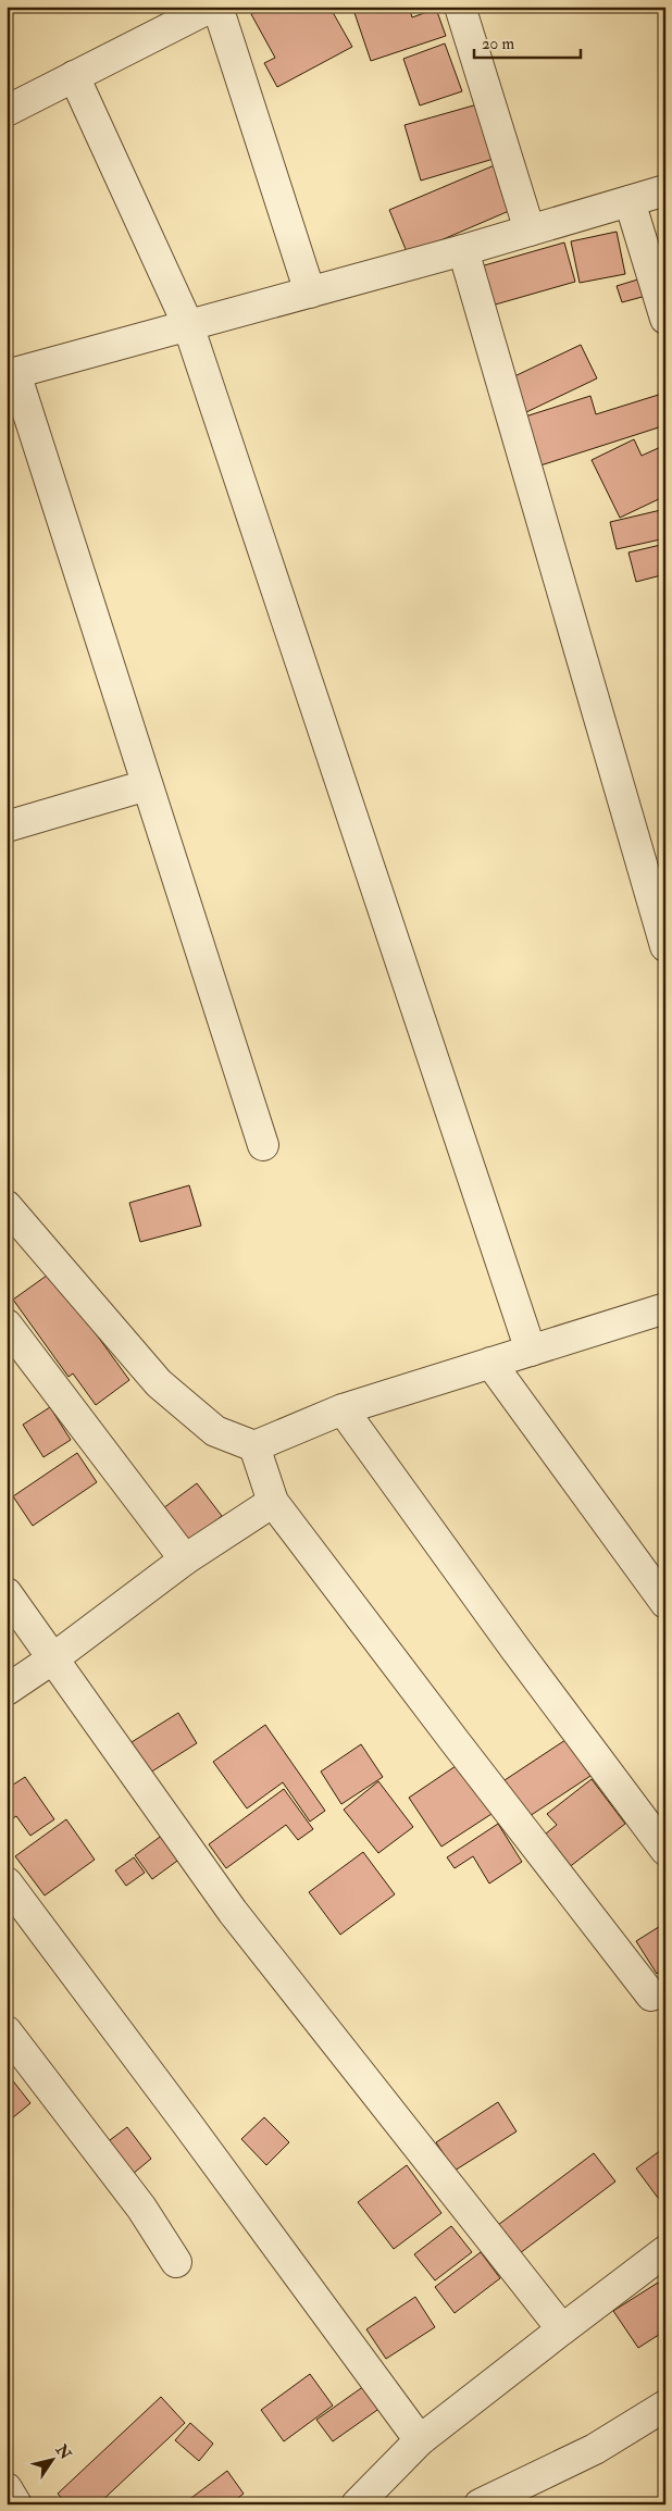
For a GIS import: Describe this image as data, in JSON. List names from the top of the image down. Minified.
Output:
{"scale_bar":"20 m","north":"top right"}
